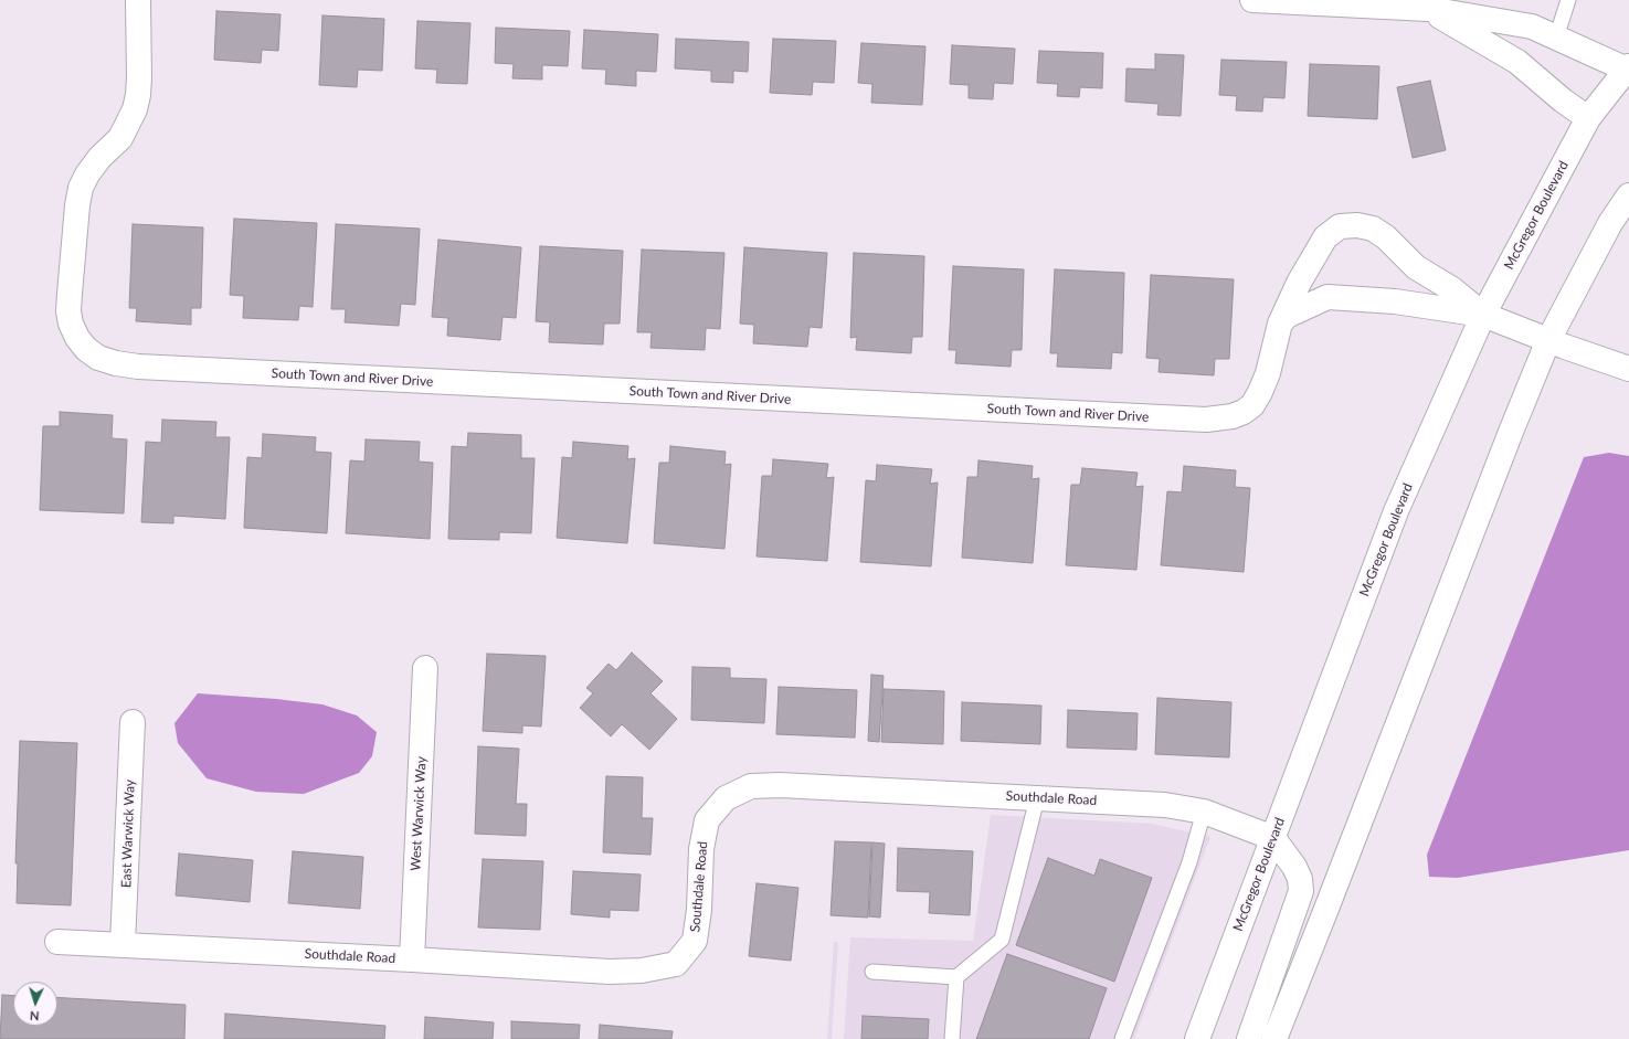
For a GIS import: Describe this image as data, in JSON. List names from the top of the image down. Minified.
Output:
{"streets":{"street":["McGregor Boulevard","South Town and River Drive","Southdale Road","West Warwick Way","East Warwick Way"]},"crossings":[["McGregor Boulevard","South Town and River Drive"],["McGregor Boulevard","Southdale Road"],["Southdale Road","West Warwick Way"],["Southdale Road","East Warwick Way"]],"north":"bottom"}
